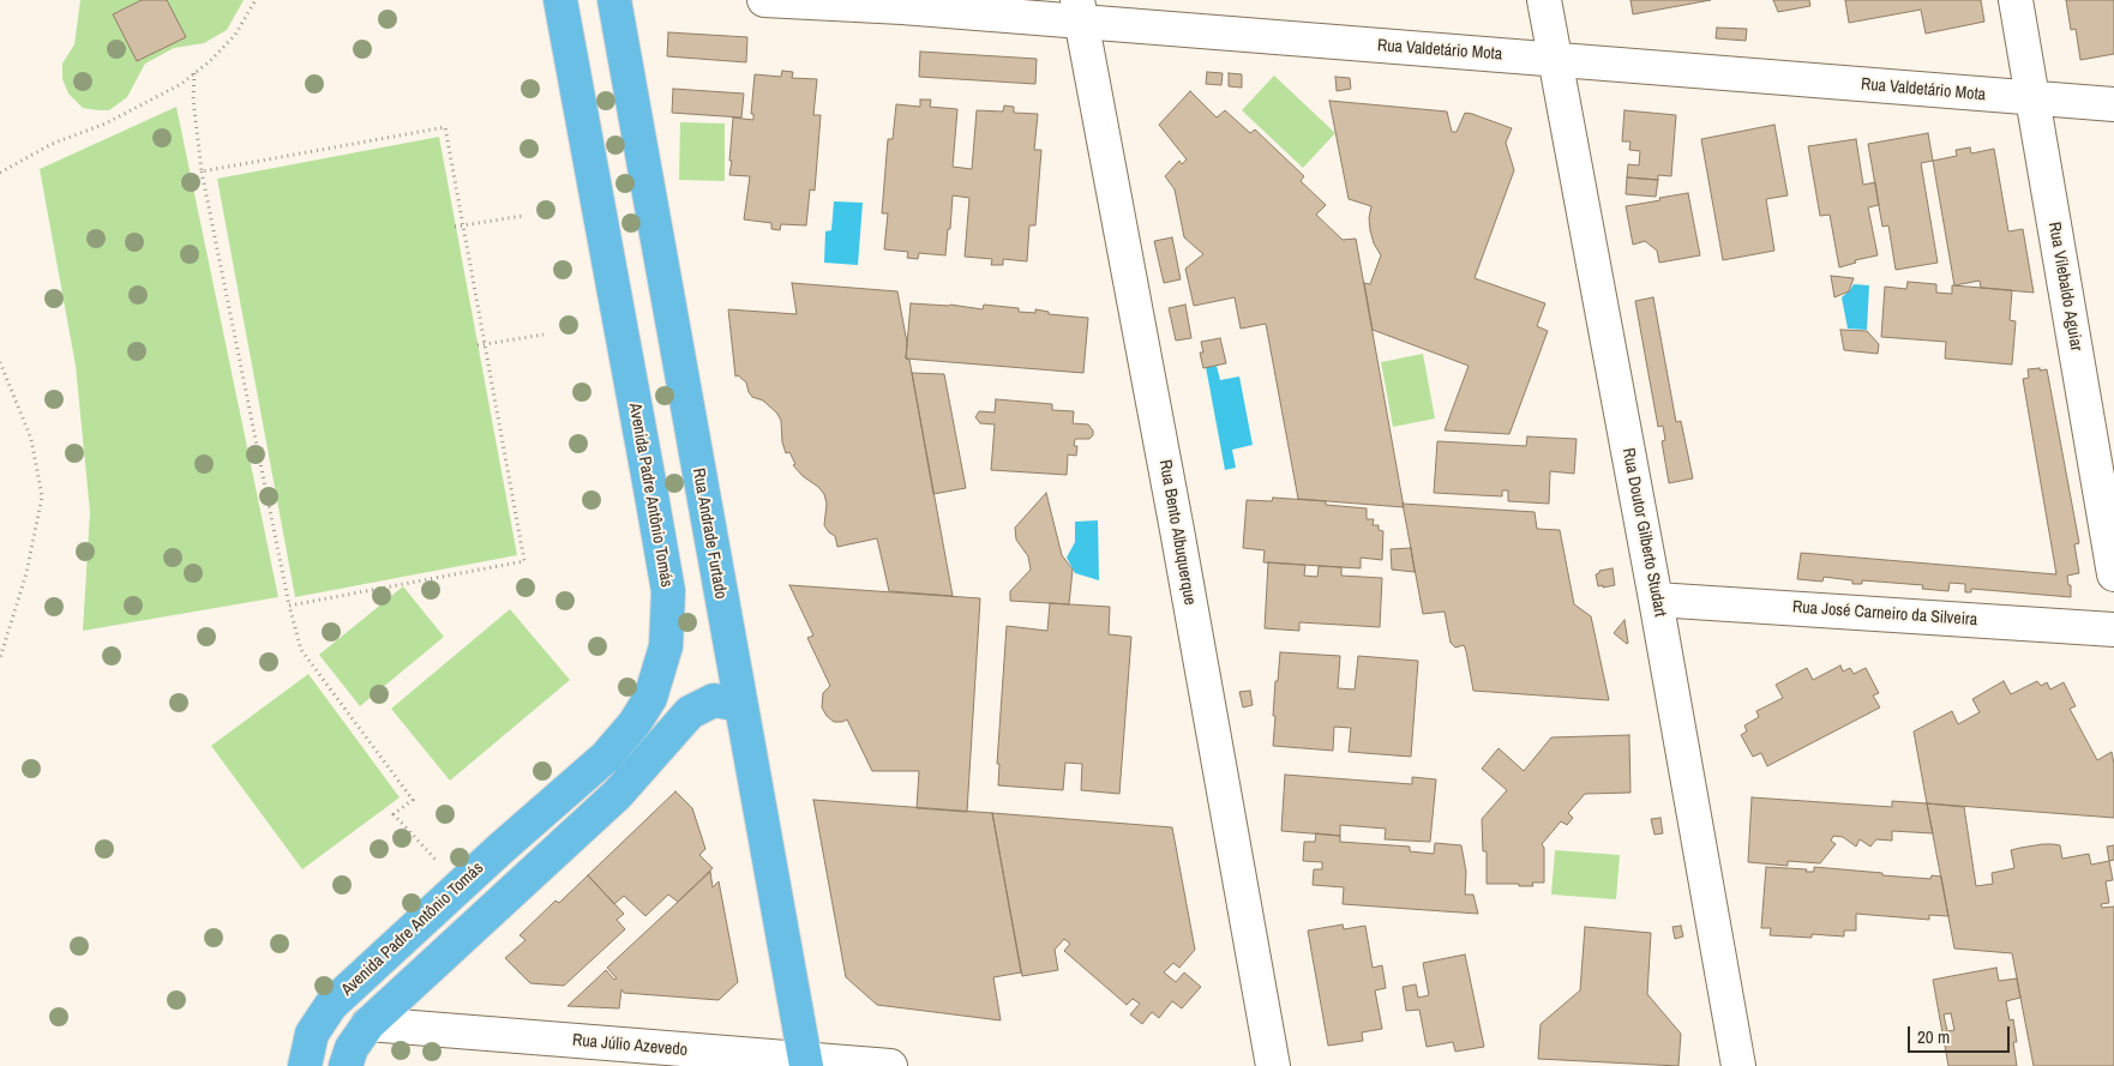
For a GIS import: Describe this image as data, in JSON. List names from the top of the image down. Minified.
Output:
{"streets":{"main road":["Avenida Padre Antônio Tomás","Rua Andrade Furtado"],"street":["Rua Valdetário Mota","Rua Vilebaldo Aguiar","Rua Bento Albuquerque","Rua Doutor Gilberto Studart","Rua José Carneiro da Silveira","Rua Júlio Azevedo"]},"crossings":[["Rua Valdetário Mota","Rua Vilebaldo Aguiar"],["Rua Valdetário Mota","Rua Bento Albuquerque"],["Rua Valdetário Mota","Rua Doutor Gilberto Studart"],["Rua Doutor Gilberto Studart","Rua José Carneiro da Silveira"],["Rua Andrade Furtado","Rua Júlio Azevedo"]],"scale_bar":"20 m"}
